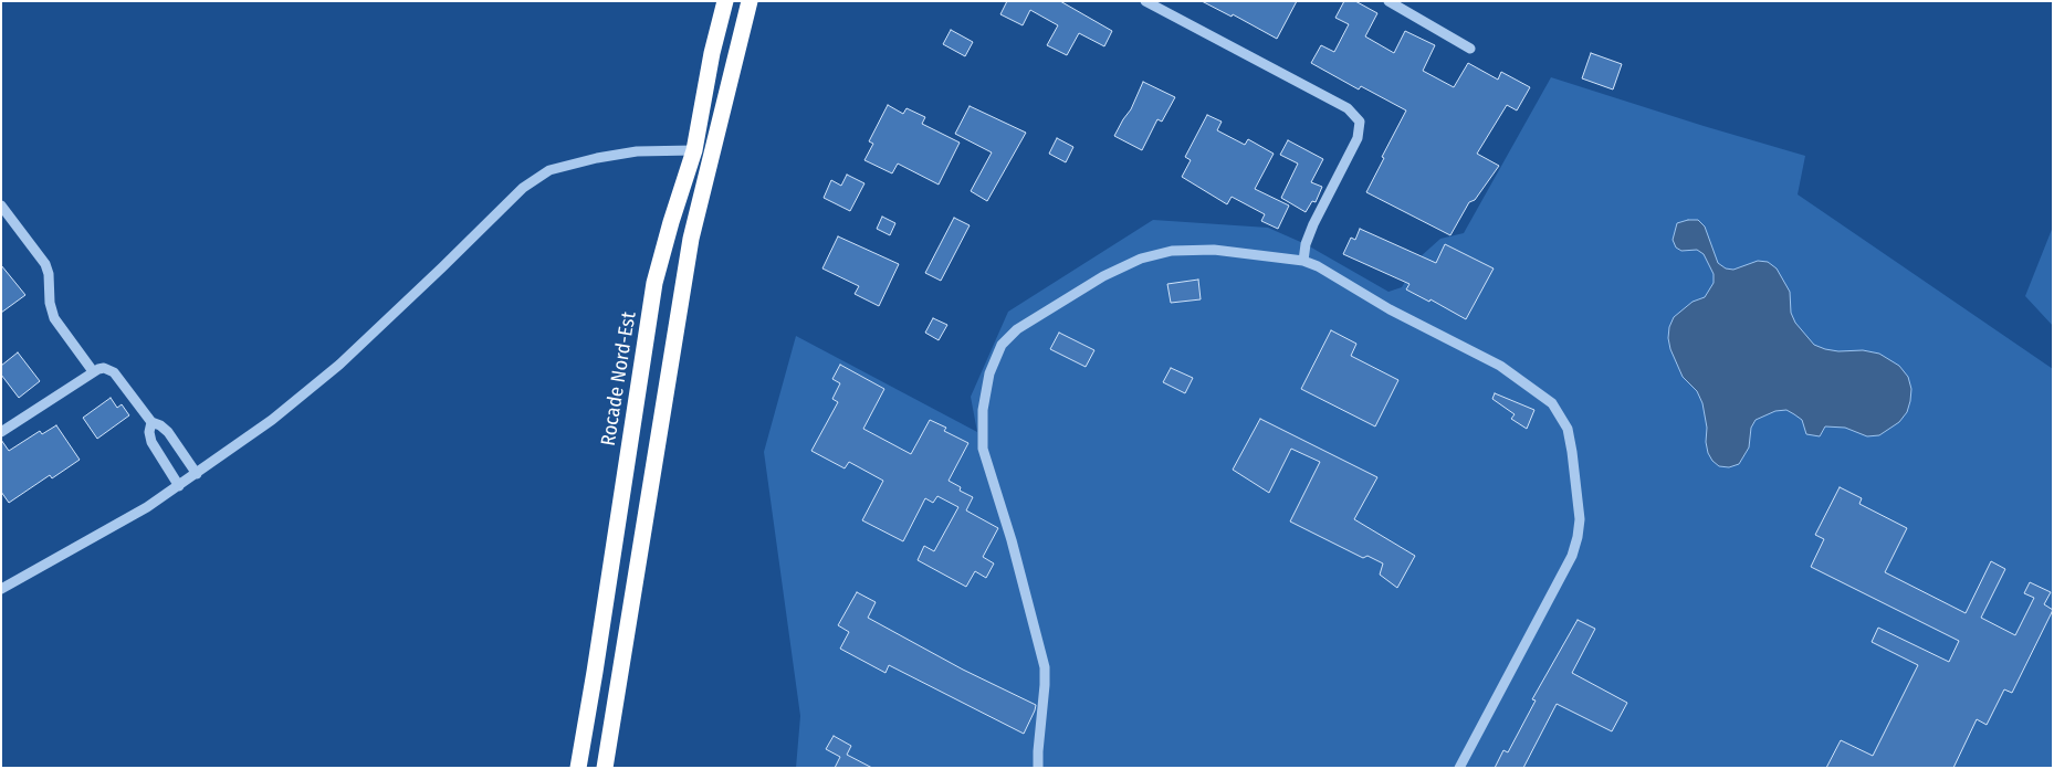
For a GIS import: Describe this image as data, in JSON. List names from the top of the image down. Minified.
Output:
{"streets":{"highway":["Rocade Nord-Est"]}}
